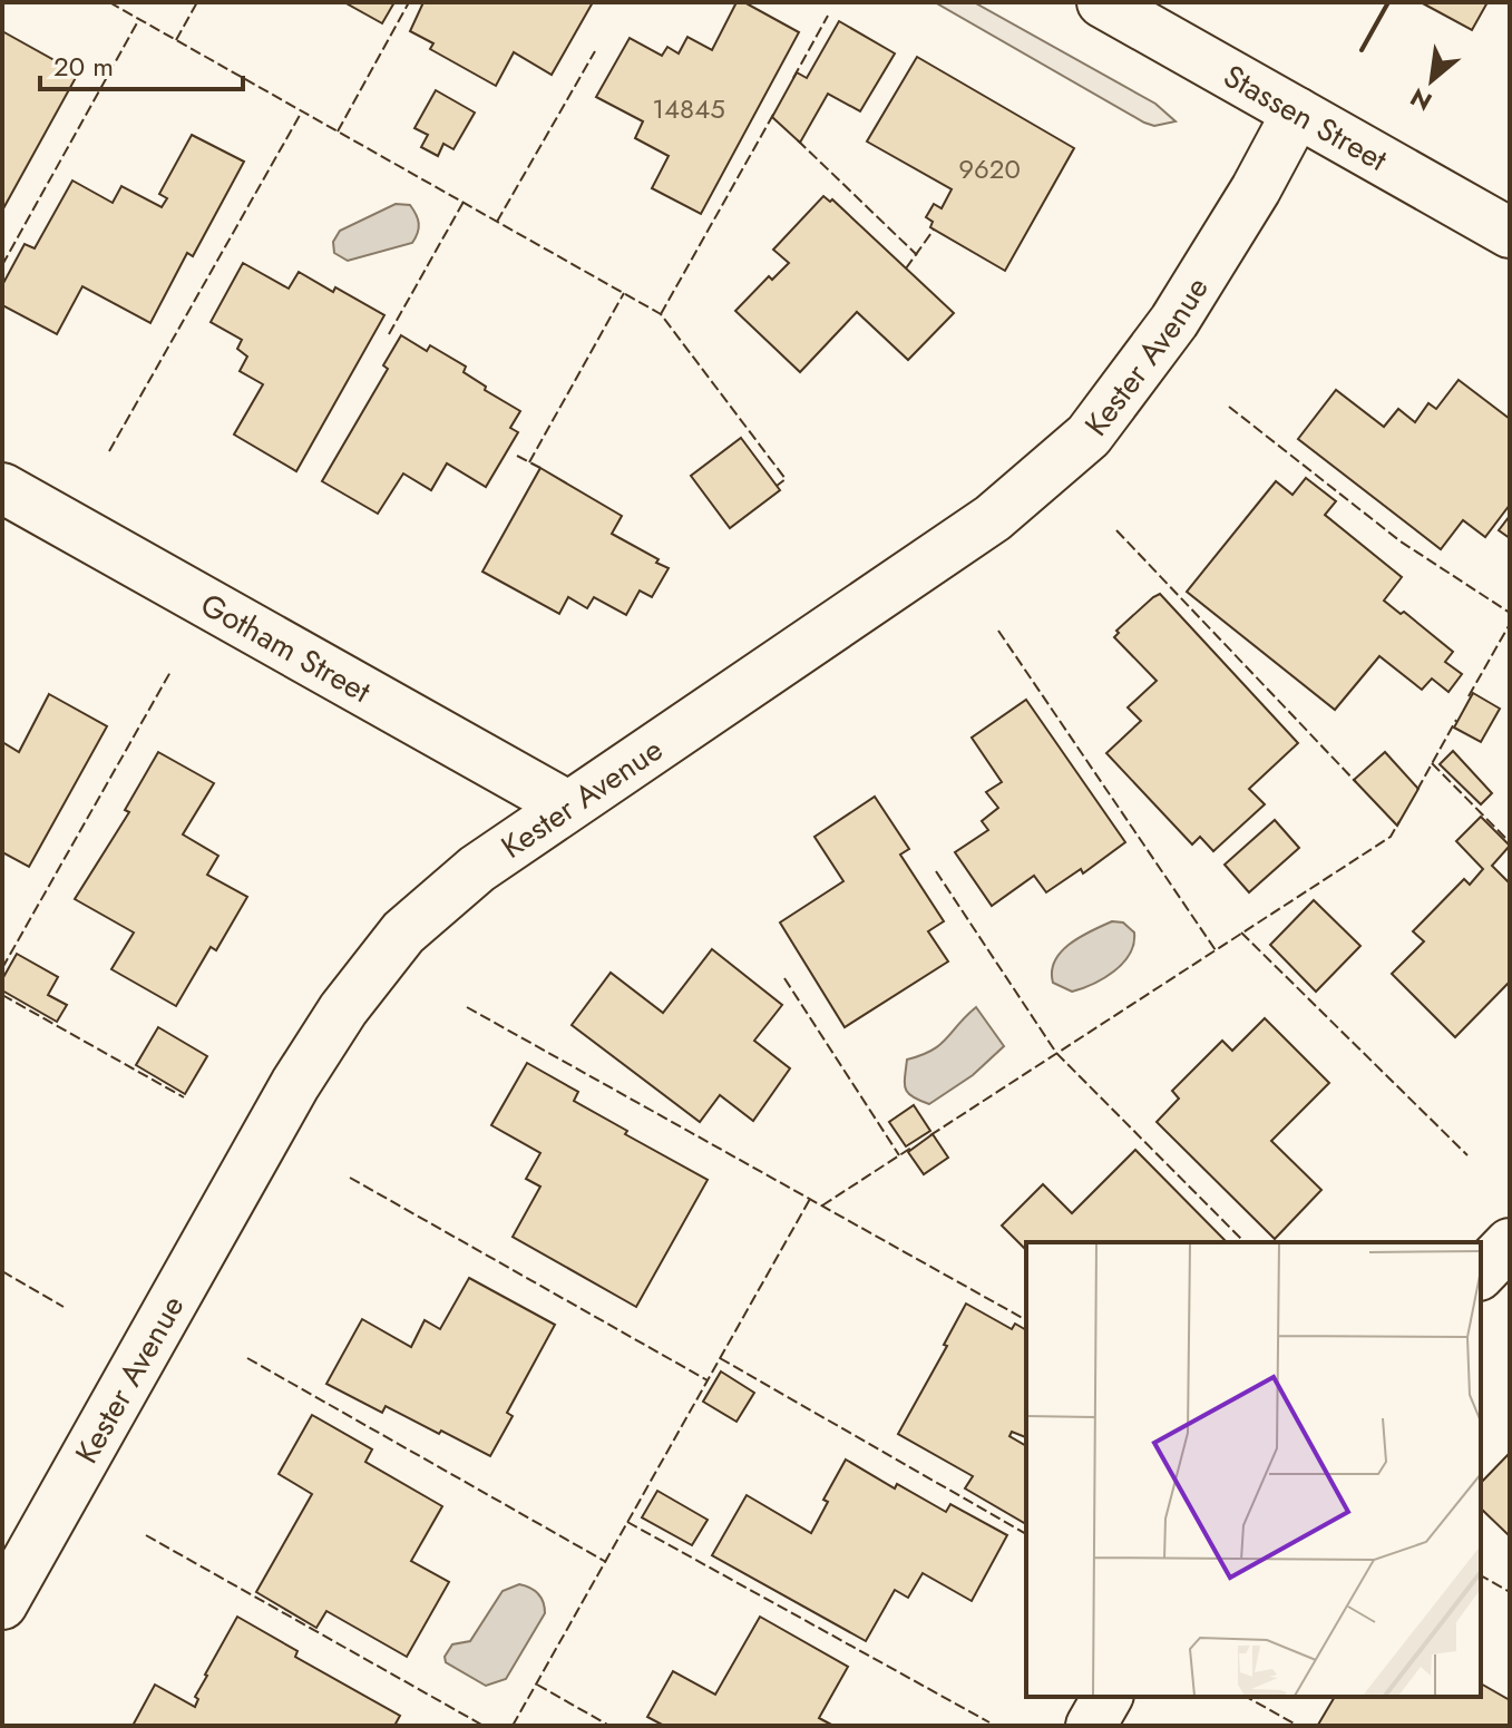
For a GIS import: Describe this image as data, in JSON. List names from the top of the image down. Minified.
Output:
{"streets":{"street":["Stassen Street","Kester Avenue","Gotham Street"]},"crossings":[["Stassen Street","Kester Avenue"],["Kester Avenue","Gotham Street"]],"house_numbers":["14845","9620"],"scale_bar":"20 m","north":"bottom left"}
